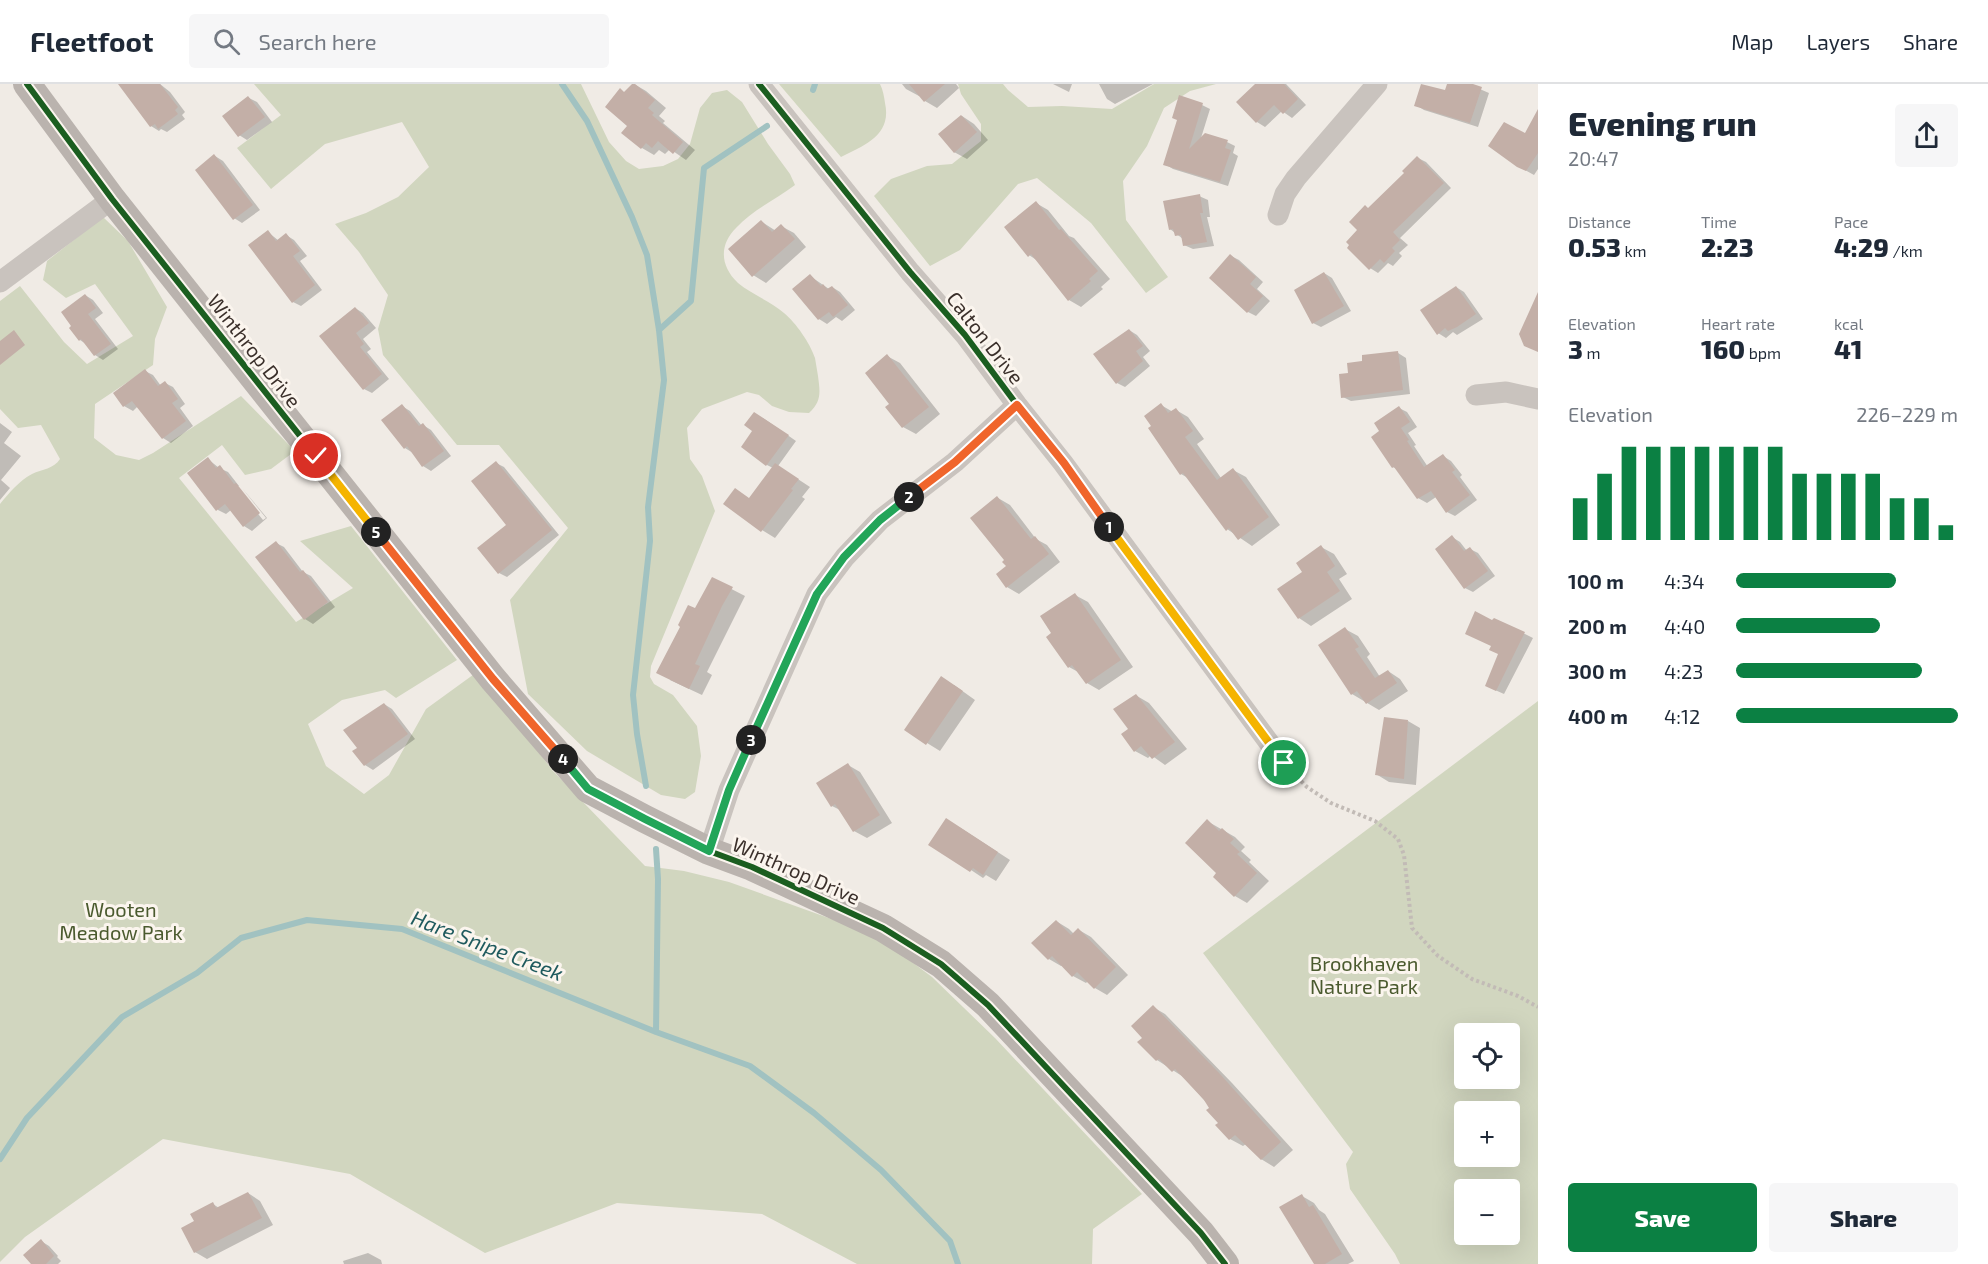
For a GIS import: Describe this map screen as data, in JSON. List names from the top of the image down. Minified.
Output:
{"streets":{"street":["Calton Drive","Winthrop Drive"]},"water":["Hare Snipe Creek"],"parks":["Wooten Meadow Park","Brookhaven Nature Park"],"page":{"header":"Fleetfoot","search":"Search here","nav":["Map","Layers","Share"],"heading":["Evening run","20:47"],"stats":[["Distance","0.53 km"],["Time","2:23"],["Pace","4:29 /km"],["Elevation","3 m"],["Heart rate","160 bpm"],["kcal","41"]],"chart":["Elevation","226–229 m"],"pins":["2","1","5","3","4"],"list":[{"name":"100 m","note":"4:34"},{"name":"200 m","note":"4:40"},{"name":"300 m","note":"4:23"},{"name":"400 m","note":"4:12"}],"map_buttons":["+","−"],"buttons":["Save","Share"]}}
